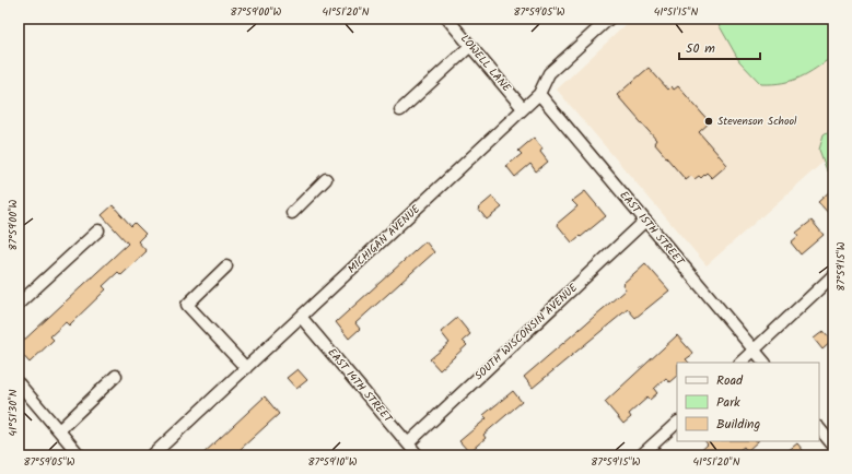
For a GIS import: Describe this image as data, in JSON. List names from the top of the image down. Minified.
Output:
{"streets":{"street":["LOWELL LANE","EAST 15TH STREET","MICHIGAN AVENUE","SOUTH WISCONSIN AVENUE","EAST 14TH STREET"]},"crossings":[["LOWELL LANE","MICHIGAN AVENUE"],["EAST 15TH STREET","MICHIGAN AVENUE"],["EAST 15TH STREET","SOUTH WISCONSIN AVENUE"],["MICHIGAN AVENUE","EAST 14TH STREET"],["SOUTH WISCONSIN AVENUE","EAST 14TH STREET"]],"places":["Stevenson School"],"legend":["Road","Park","Building"],"scale_bar":"50 m","coordinates":["87°59'00\"W","41°51'20\"N","87°59'05\"W","41°51'15\"N","87°59'15\"W","41°51'30\"N","87°59'10\"W"]}
